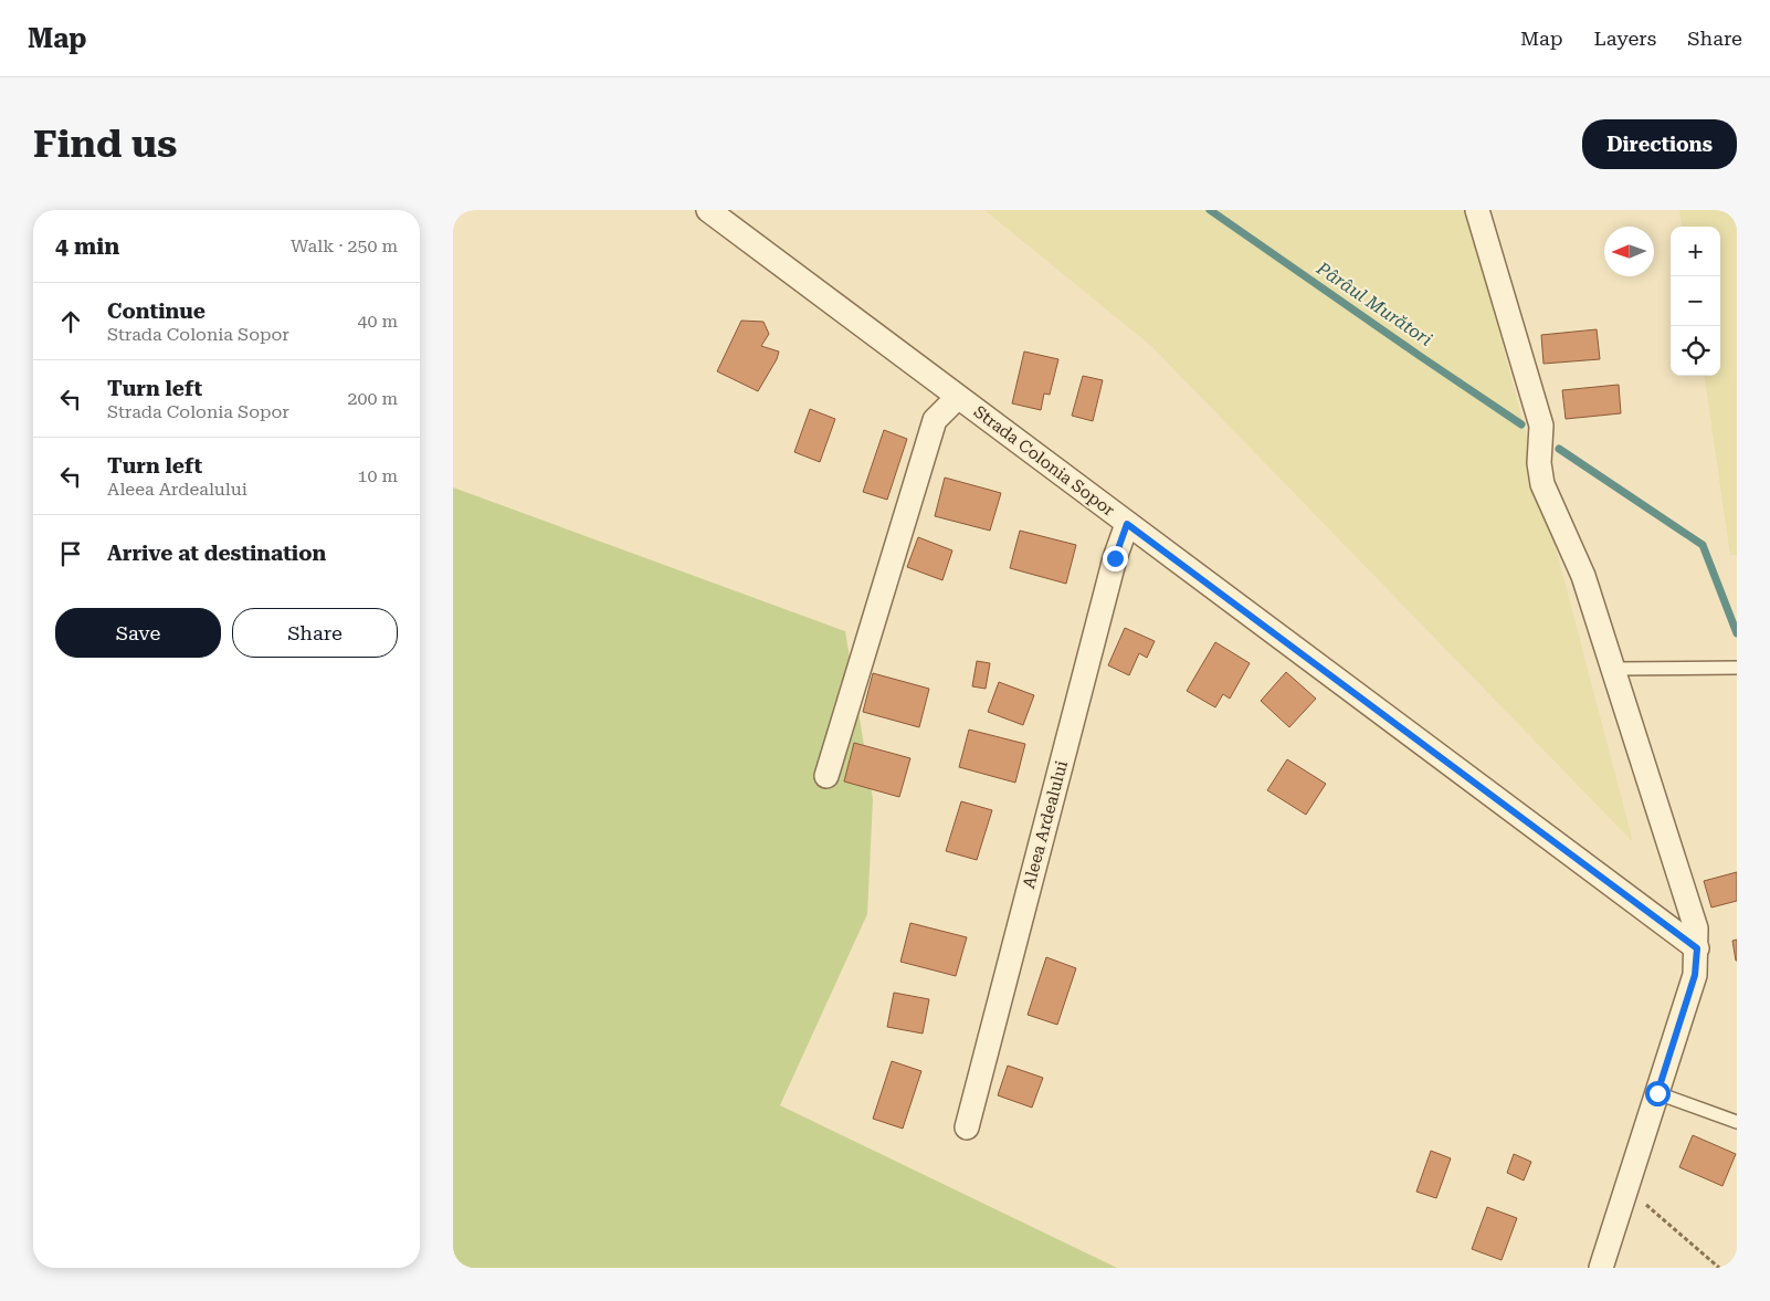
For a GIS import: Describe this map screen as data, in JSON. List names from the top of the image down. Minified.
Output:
{"streets":{"street":["Strada Colonia Sopor","Aleea Ardealului"]},"crossings":[["Strada Colonia Sopor","Aleea Ardealului"]],"water":["Pârâul Murători"],"north":"left","page":{"header":"Map","nav":["Map","Layers","Share"],"buttons":["Directions",["Save","Share"]],"title":"Find us","heading":["4 min","Walk · 250 m"],"map_buttons":["+","−"],"list":[["Continue","Strada Colonia Sopor","40 m"],["Turn left","Strada Colonia Sopor","200 m"],["Turn left","Aleea Ardealului","10 m"],"Arrive at destination"]}}
